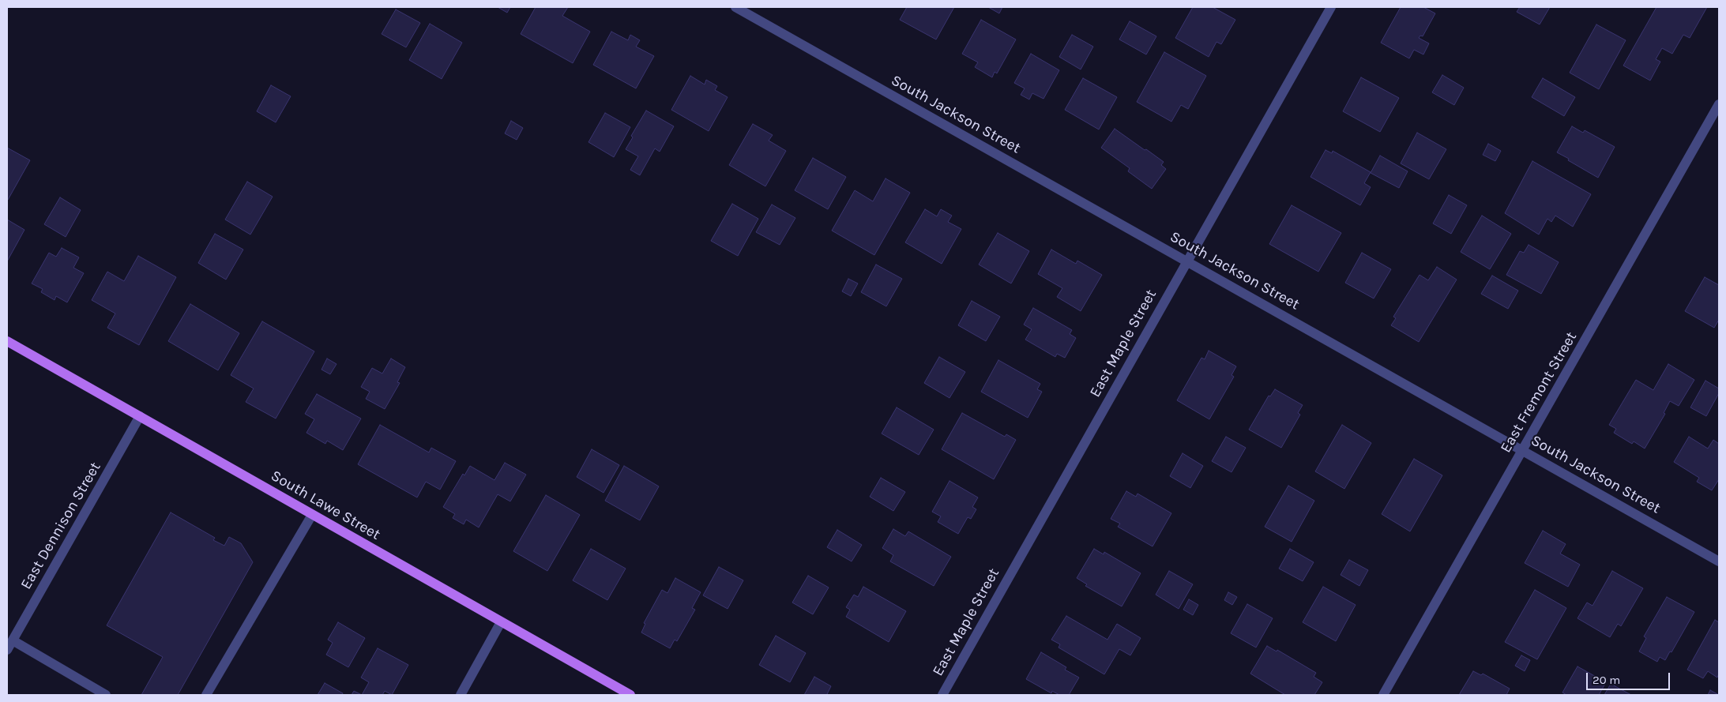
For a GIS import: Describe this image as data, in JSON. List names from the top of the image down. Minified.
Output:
{"streets":{"main road":["South Lawe Street"],"street":["South Jackson Street","East Maple Street","East Fremont Street","East Dennison Street"]},"crossings":[["South Jackson Street","East Maple Street"],["South Jackson Street","East Fremont Street"],["South Lawe Street","East Dennison Street"]],"scale_bar":"20 m"}
